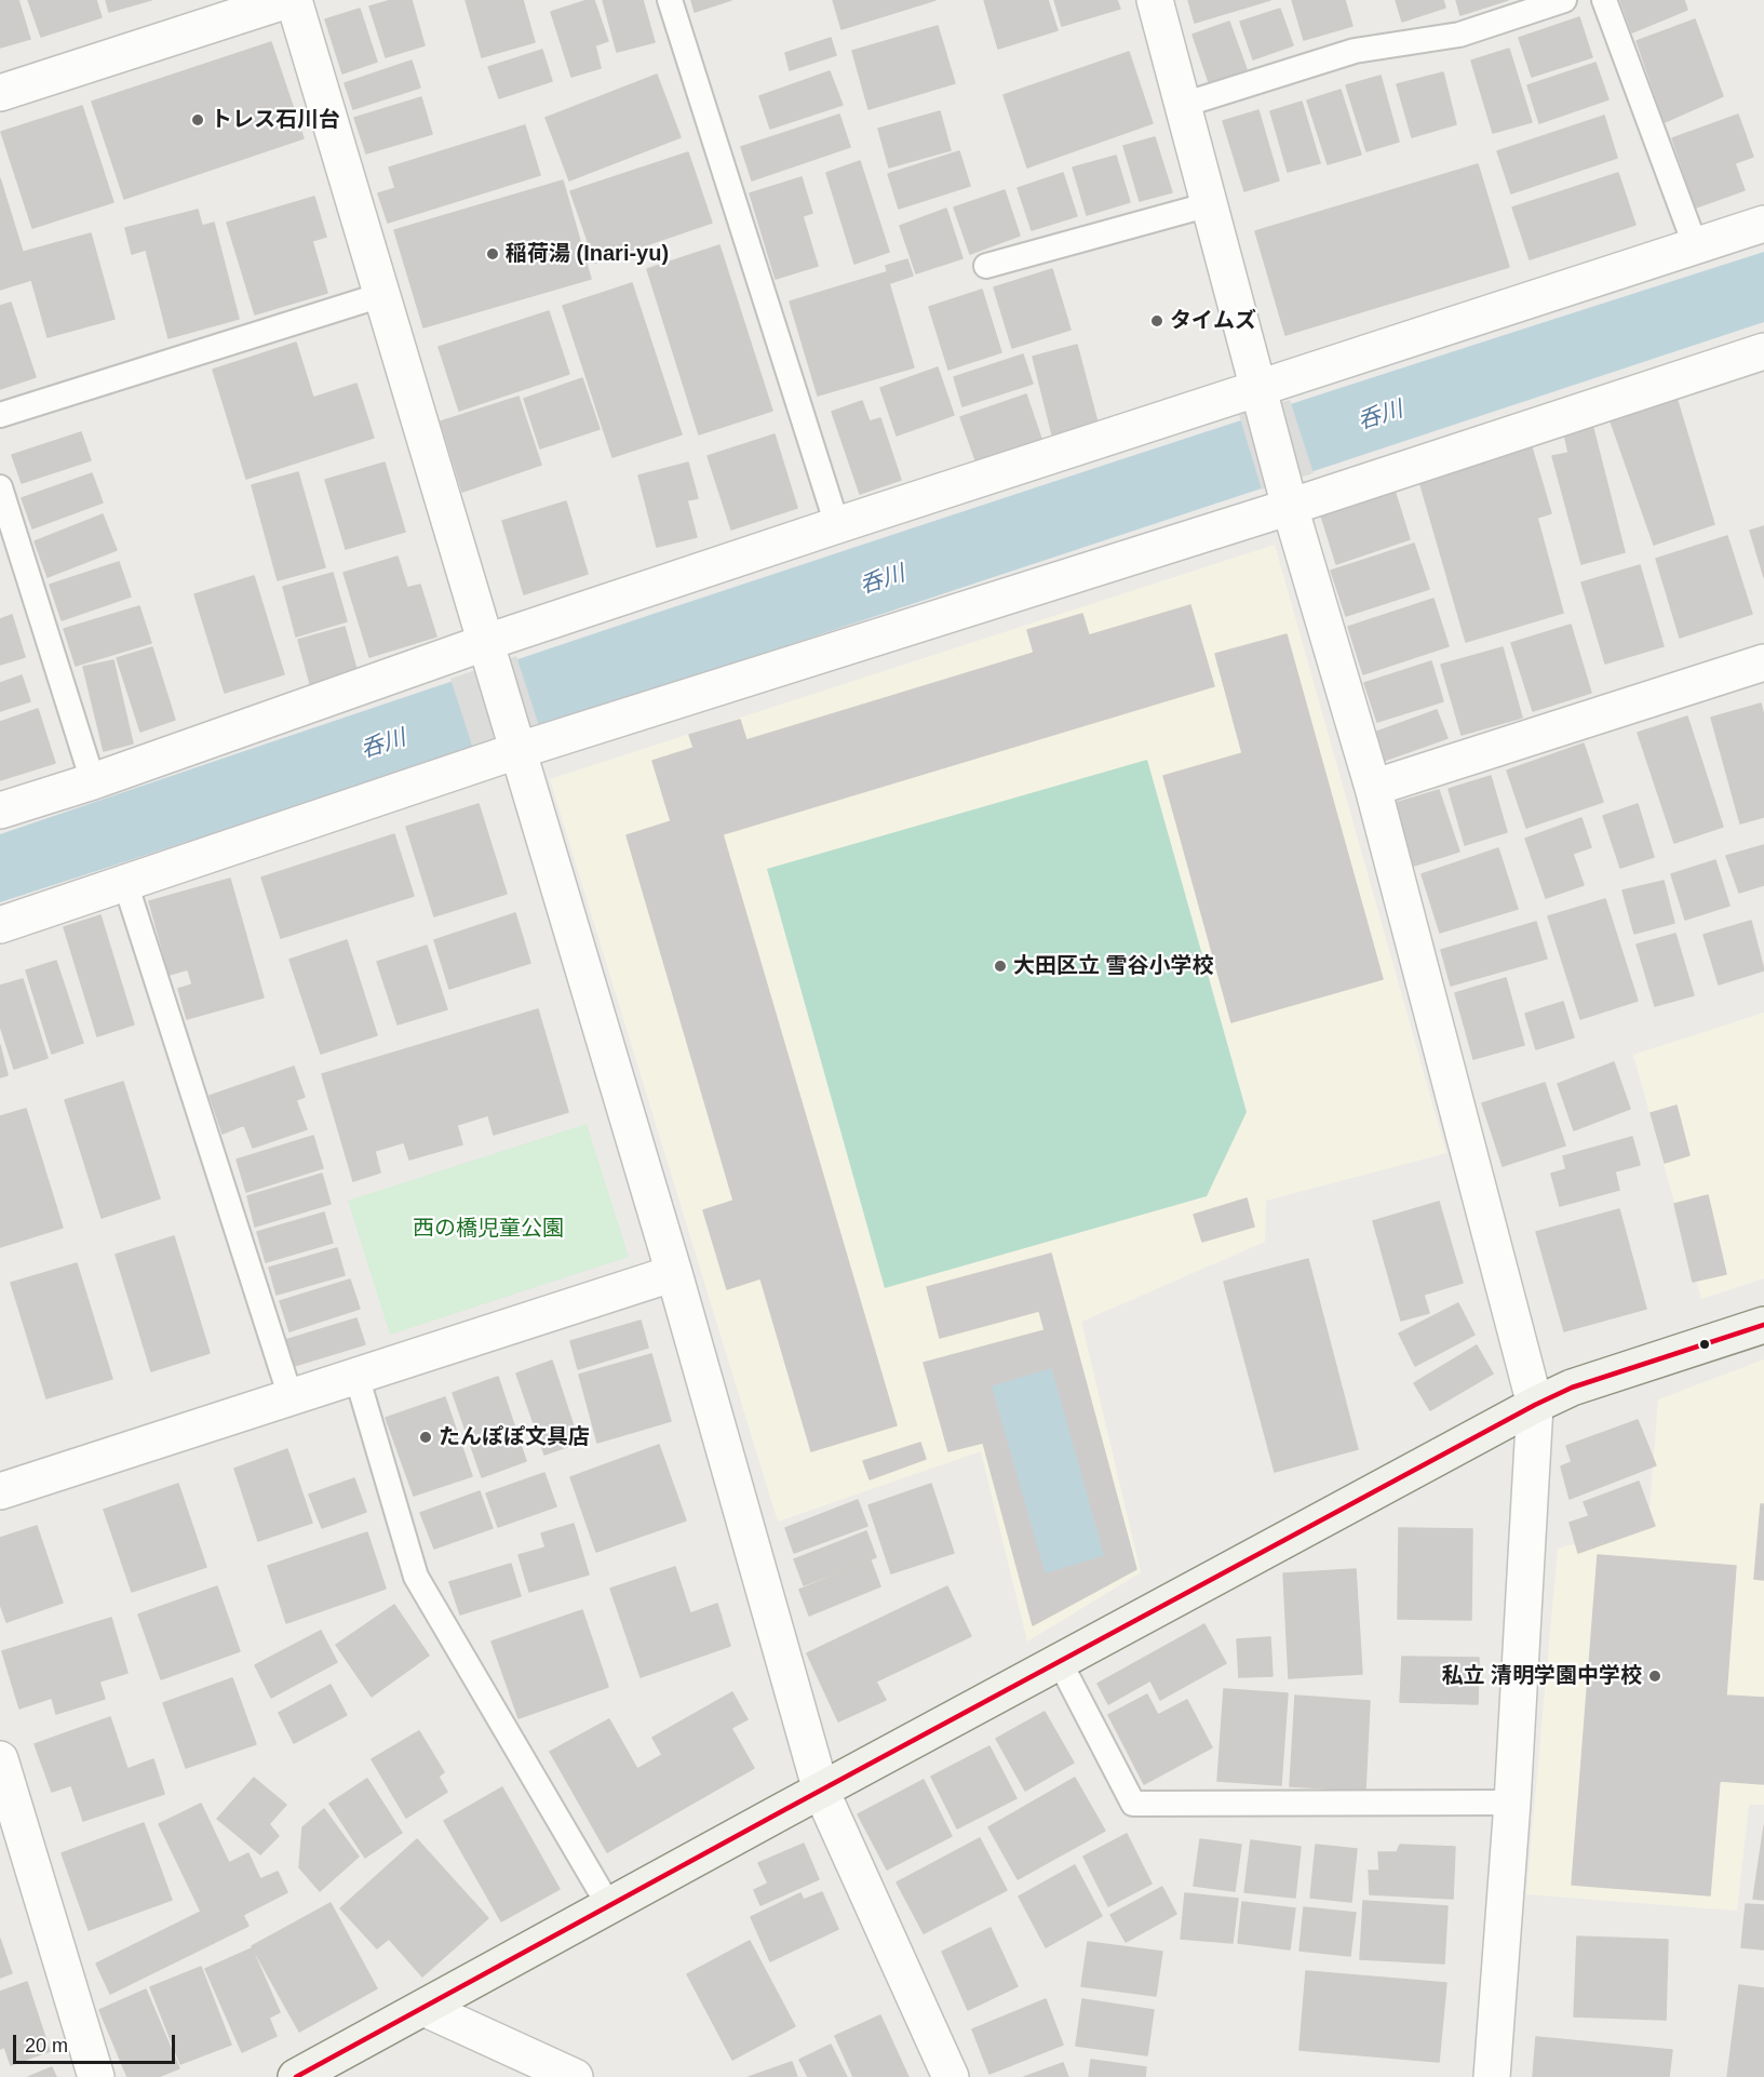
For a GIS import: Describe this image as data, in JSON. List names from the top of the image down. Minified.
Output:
{"water":["呑川"],"parks":["西の橋児童公園"],"places":["トレス石川台","稲荷湯 (Inari-yu)","タイムズ","大田区立 雪谷小学校","たんぽぽ文具店","私立 清明学園中学校"],"scale_bar":"20 m"}
